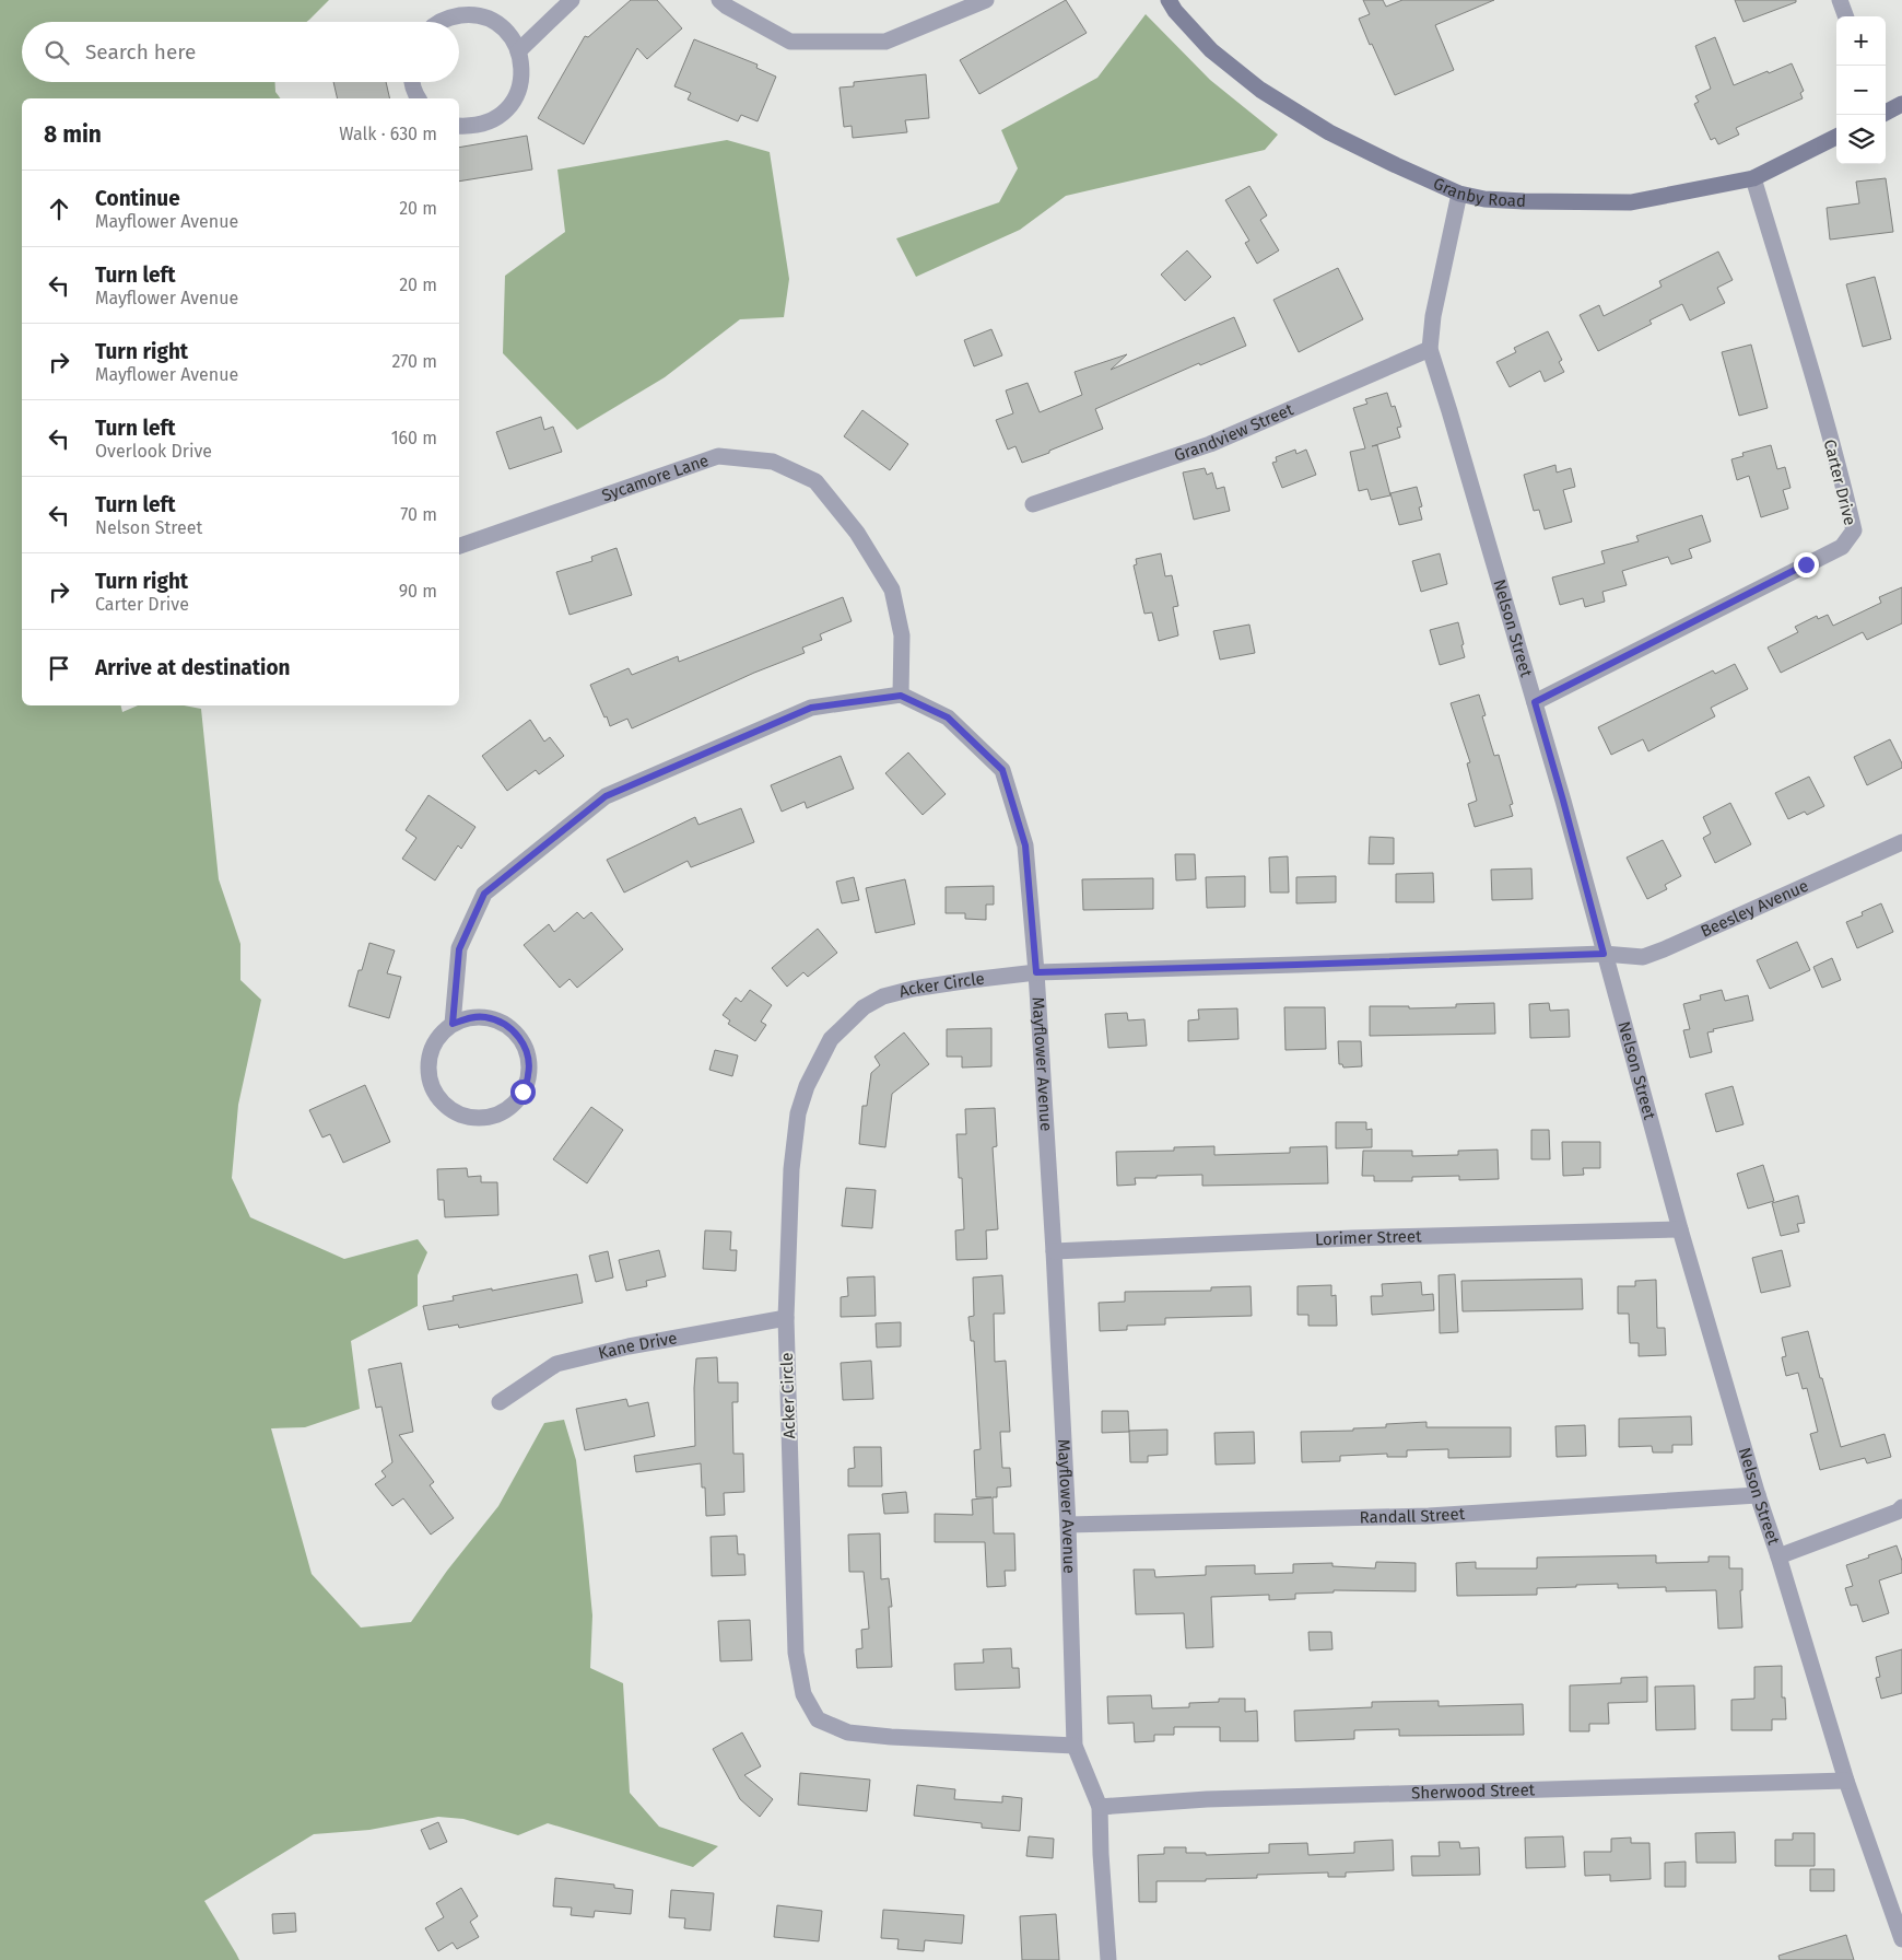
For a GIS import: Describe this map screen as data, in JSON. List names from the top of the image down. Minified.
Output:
{"streets":{"main road":["Granby Road"],"street":["Grandview Street","Sycamore Lane","Carter Drive","Nelson Street","Beesley Avenue","Acker Circle","Mayflower Avenue","Lorimer Street","Kane Drive","Randall Street","Sherwood Street"]},"crossings":[["Granby Road","Carter Drive"],["Granby Road","Nelson Street"],["Grandview Street","Nelson Street"],["Sycamore Lane","Mayflower Avenue"],["Carter Drive","Nelson Street"],["Nelson Street","Beesley Avenue"],["Nelson Street","Lorimer Street"],["Nelson Street","Randall Street"],["Nelson Street","Sherwood Street"],["Beesley Avenue","Acker Circle"],["Beesley Avenue","Mayflower Avenue"],["Acker Circle","Mayflower Avenue"],["Acker Circle","Kane Drive"],["Mayflower Avenue","Lorimer Street"],["Mayflower Avenue","Randall Street"],["Mayflower Avenue","Sherwood Street"]],"page":{"map_buttons":["+","−"],"search":"Search here","heading":["8 min","Walk · 630 m"],"list":[["Continue","Mayflower Avenue","20 m"],["Turn left","Mayflower Avenue","20 m"],["Turn right","Mayflower Avenue","270 m"],["Turn left","Overlook Drive","160 m"],["Turn left","Nelson Street","70 m"],["Turn right","Carter Drive","90 m"],"Arrive at destination"]}}
